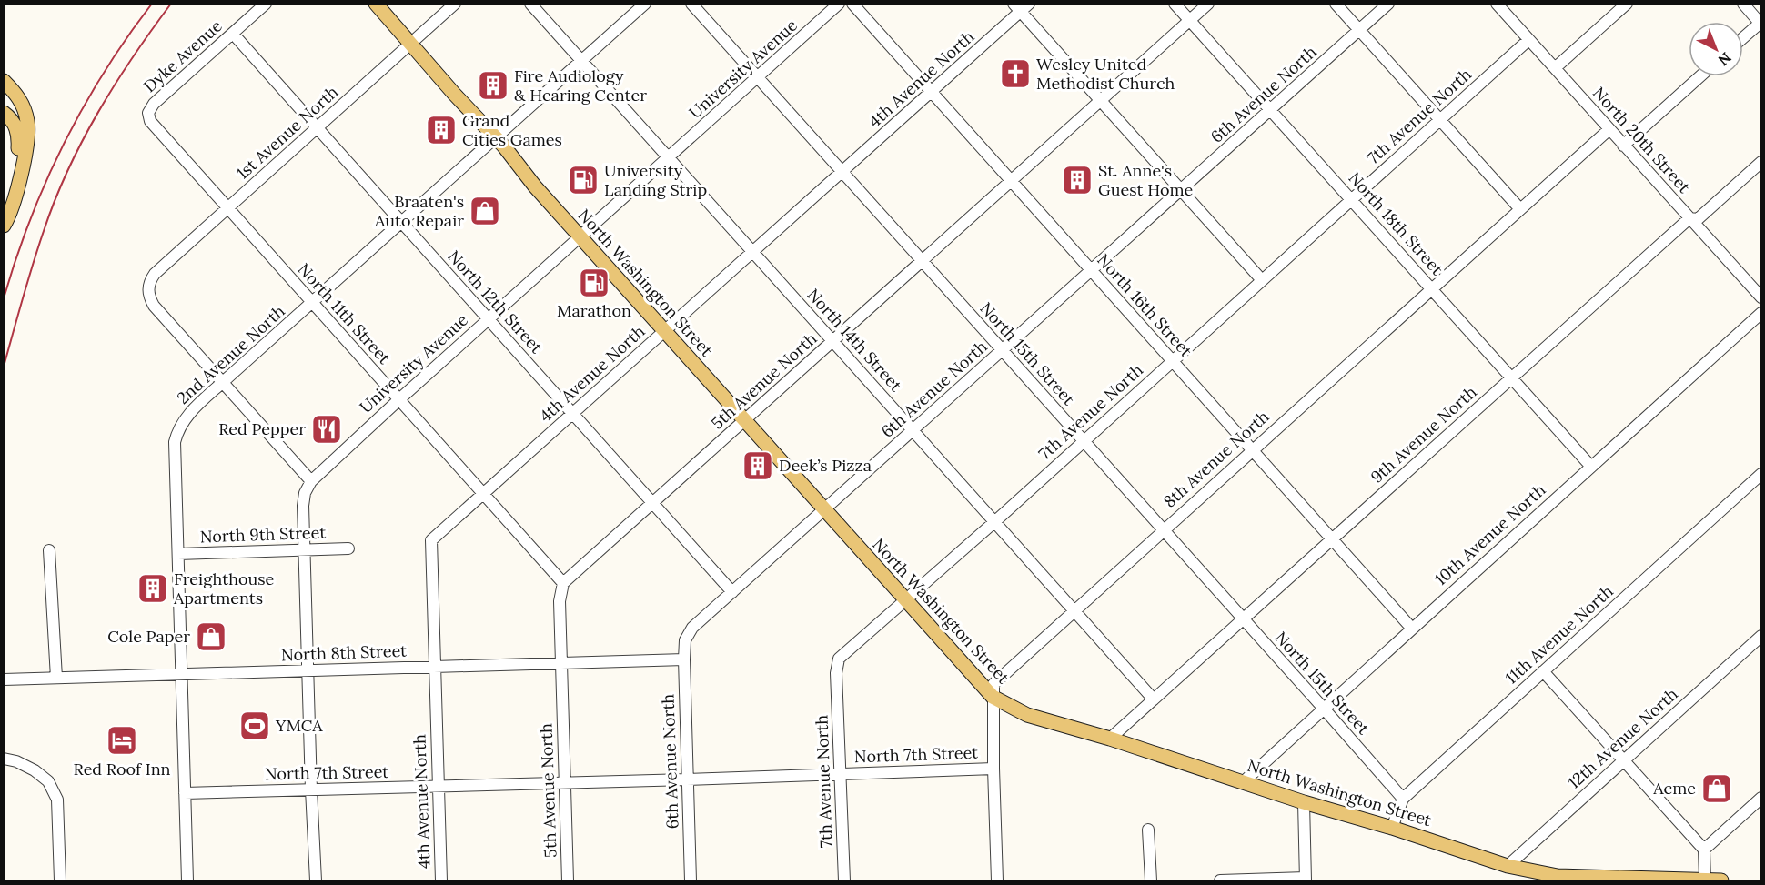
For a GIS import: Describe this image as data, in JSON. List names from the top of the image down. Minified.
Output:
{"streets":{"main road":["North Washington Street"],"street":["Dyke Avenue","University Avenue","4th Avenue North","6th Avenue North","7th Avenue North","1st Avenue North","North 20th Street","North 18th Street","North 12th Street","North 16th Street","North 11th Street","North 14th Street","North 15th Street","2nd Avenue North","5th Avenue North","9th Avenue North","8th Avenue North","North 9th Street","10th Avenue North","11th Avenue North","North 8th Street","12th Avenue North","North 7th Street"]},"crossings":[["Dyke Avenue","North 12th Street"],["Dyke Avenue","North 11th Street"],["University Avenue","North Washington Street"],["University Avenue","North 12th Street"],["University Avenue","North 11th Street"],["University Avenue","North 14th Street"],["University Avenue","North 15th Street"],["University Avenue","North 9th Street"],["University Avenue","North 8th Street"],["University Avenue","North 7th Street"],["4th Avenue North","North Washington Street"],["4th Avenue North","North 12th Street"],["4th Avenue North","North 16th Street"],["4th Avenue North","North 11th Street"],["4th Avenue North","North 14th Street"],["4th Avenue North","North 15th Street"],["4th Avenue North","North 8th Street"],["4th Avenue North","North 7th Street"],["6th Avenue North","North 18th Street"],["6th Avenue North","North Washington Street"],["6th Avenue North","North 12th Street"],["6th Avenue North","North 16th Street"],["6th Avenue North","North 14th Street"],["6th Avenue North","North 15th Street"],["6th Avenue North","North 8th Street"],["6th Avenue North","North 7th Street"],["7th Avenue North","North 20th Street"],["7th Avenue North","North 18th Street"],["7th Avenue North","North Washington Street"],["7th Avenue North","North 16th Street"],["7th Avenue North","North 14th Street"],["7th Avenue North","North 15th Street"],["7th Avenue North","North 7th Street"],["1st Avenue North","North Washington Street"],["1st Avenue North","North 12th Street"],["1st Avenue North","North 11th Street"],["1st Avenue North","2nd Avenue North"],["North 20th Street","9th Avenue North"],["North 20th Street","8th Avenue North"],["North 18th Street","5th Avenue North"],["North 18th Street","9th Avenue North"],["North 18th Street","8th Avenue North"],["North 18th Street","10th Avenue North"],["North Washington Street","2nd Avenue North"],["North Washington Street","5th Avenue North"],["North Washington Street","9th Avenue North"],["North Washington Street","8th Avenue North"],["North Washington Street","10th Avenue North"],["North Washington Street","11th Avenue North"],["North Washington Street","12th Avenue North"],["North 12th Street","2nd Avenue North"],["North 12th Street","5th Avenue North"],["North 16th Street","5th Avenue North"],["North 16th Street","9th Avenue North"],["North 16th Street","8th Avenue North"],["North 16th Street","10th Avenue North"],["North 11th Street","2nd Avenue North"],["North 11th Street","5th Avenue North"],["North 14th Street","2nd Avenue North"],["North 14th Street","5th Avenue North"],["North 14th Street","9th Avenue North"],["North 14th Street","8th Avenue North"],["North 15th Street","5th Avenue North"],["North 15th Street","9th Avenue North"],["North 15th Street","8th Avenue North"],["North 15th Street","10th Avenue North"],["North 15th Street","11th Avenue North"],["2nd Avenue North","North 9th Street"],["2nd Avenue North","North 8th Street"],["2nd Avenue North","North 7th Street"],["5th Avenue North","North 8th Street"],["5th Avenue North","North 7th Street"],["8th Avenue North","North 7th Street"]],"places":{"church":["Wesley United Methodist Church"],"building":["Fire Audiology & Hearing Center","Grand Cities Games","St. Anne's Guest Home","Deek’s Pizza","Freighthouse Apartments"],"fuel station":["University Landing Strip","Marathon"],"shop":["Braaten's Auto Repair","Cole Paper","Acme"],"restaurant":["Red Pepper"],"sports":["YMCA"],"hotel":["Red Roof Inn"]},"north":"bottom right"}
